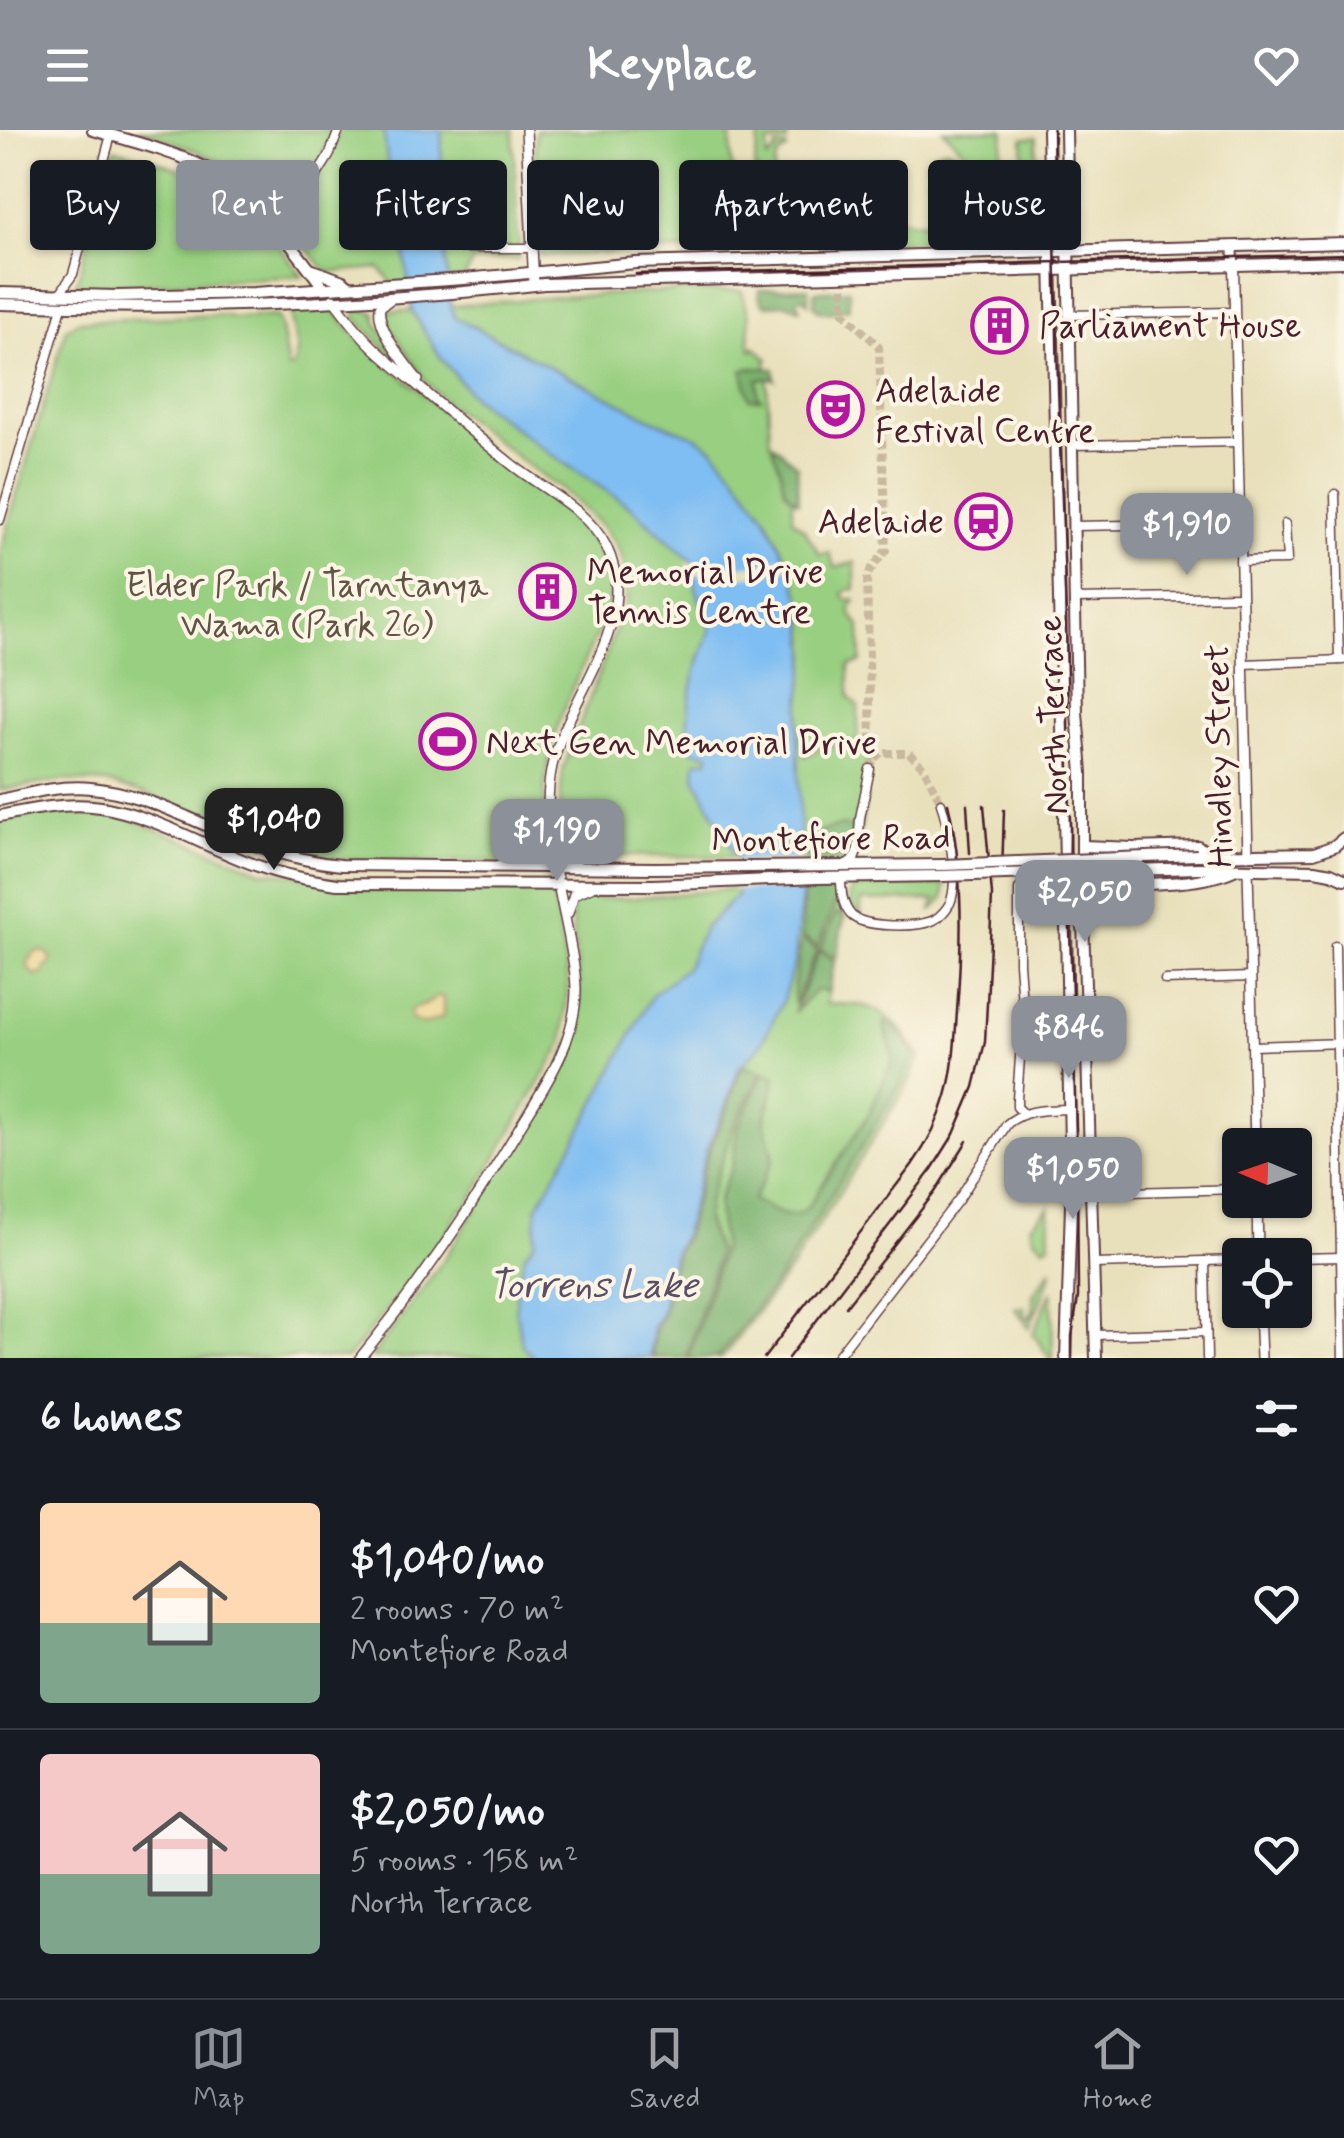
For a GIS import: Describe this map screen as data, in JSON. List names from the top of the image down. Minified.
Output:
{"streets":{"main road":["North Terrace","Hindley Street","Montefiore Road"]},"water":["Torrens Lake"],"parks":["Elder Park / Tarntanya Wama (Park 26)"],"places":{"building":["Parliament House","Memorial Drive Tennis Centre"],"theatre":["Adelaide Festival Centre"],"station":["Adelaide"],"sports":["Next Gen Memorial Drive"]},"north":"left","page":{"header":"Keyplace","chip":["Buy","Rent","Filters","New","Apartment","House"],"price":["$1,910","$1,040","$1,190","$2,050","$846","$1,050"],"heading":"6 homes","list":[{"name":"$1,040/mo","note":"2 rooms · 70 m² · Montefiore Road"},{"name":"$2,050/mo","note":"5 rooms · 158 m² · North Terrace"}],"tabs":["Map","Saved","Home"]}}
